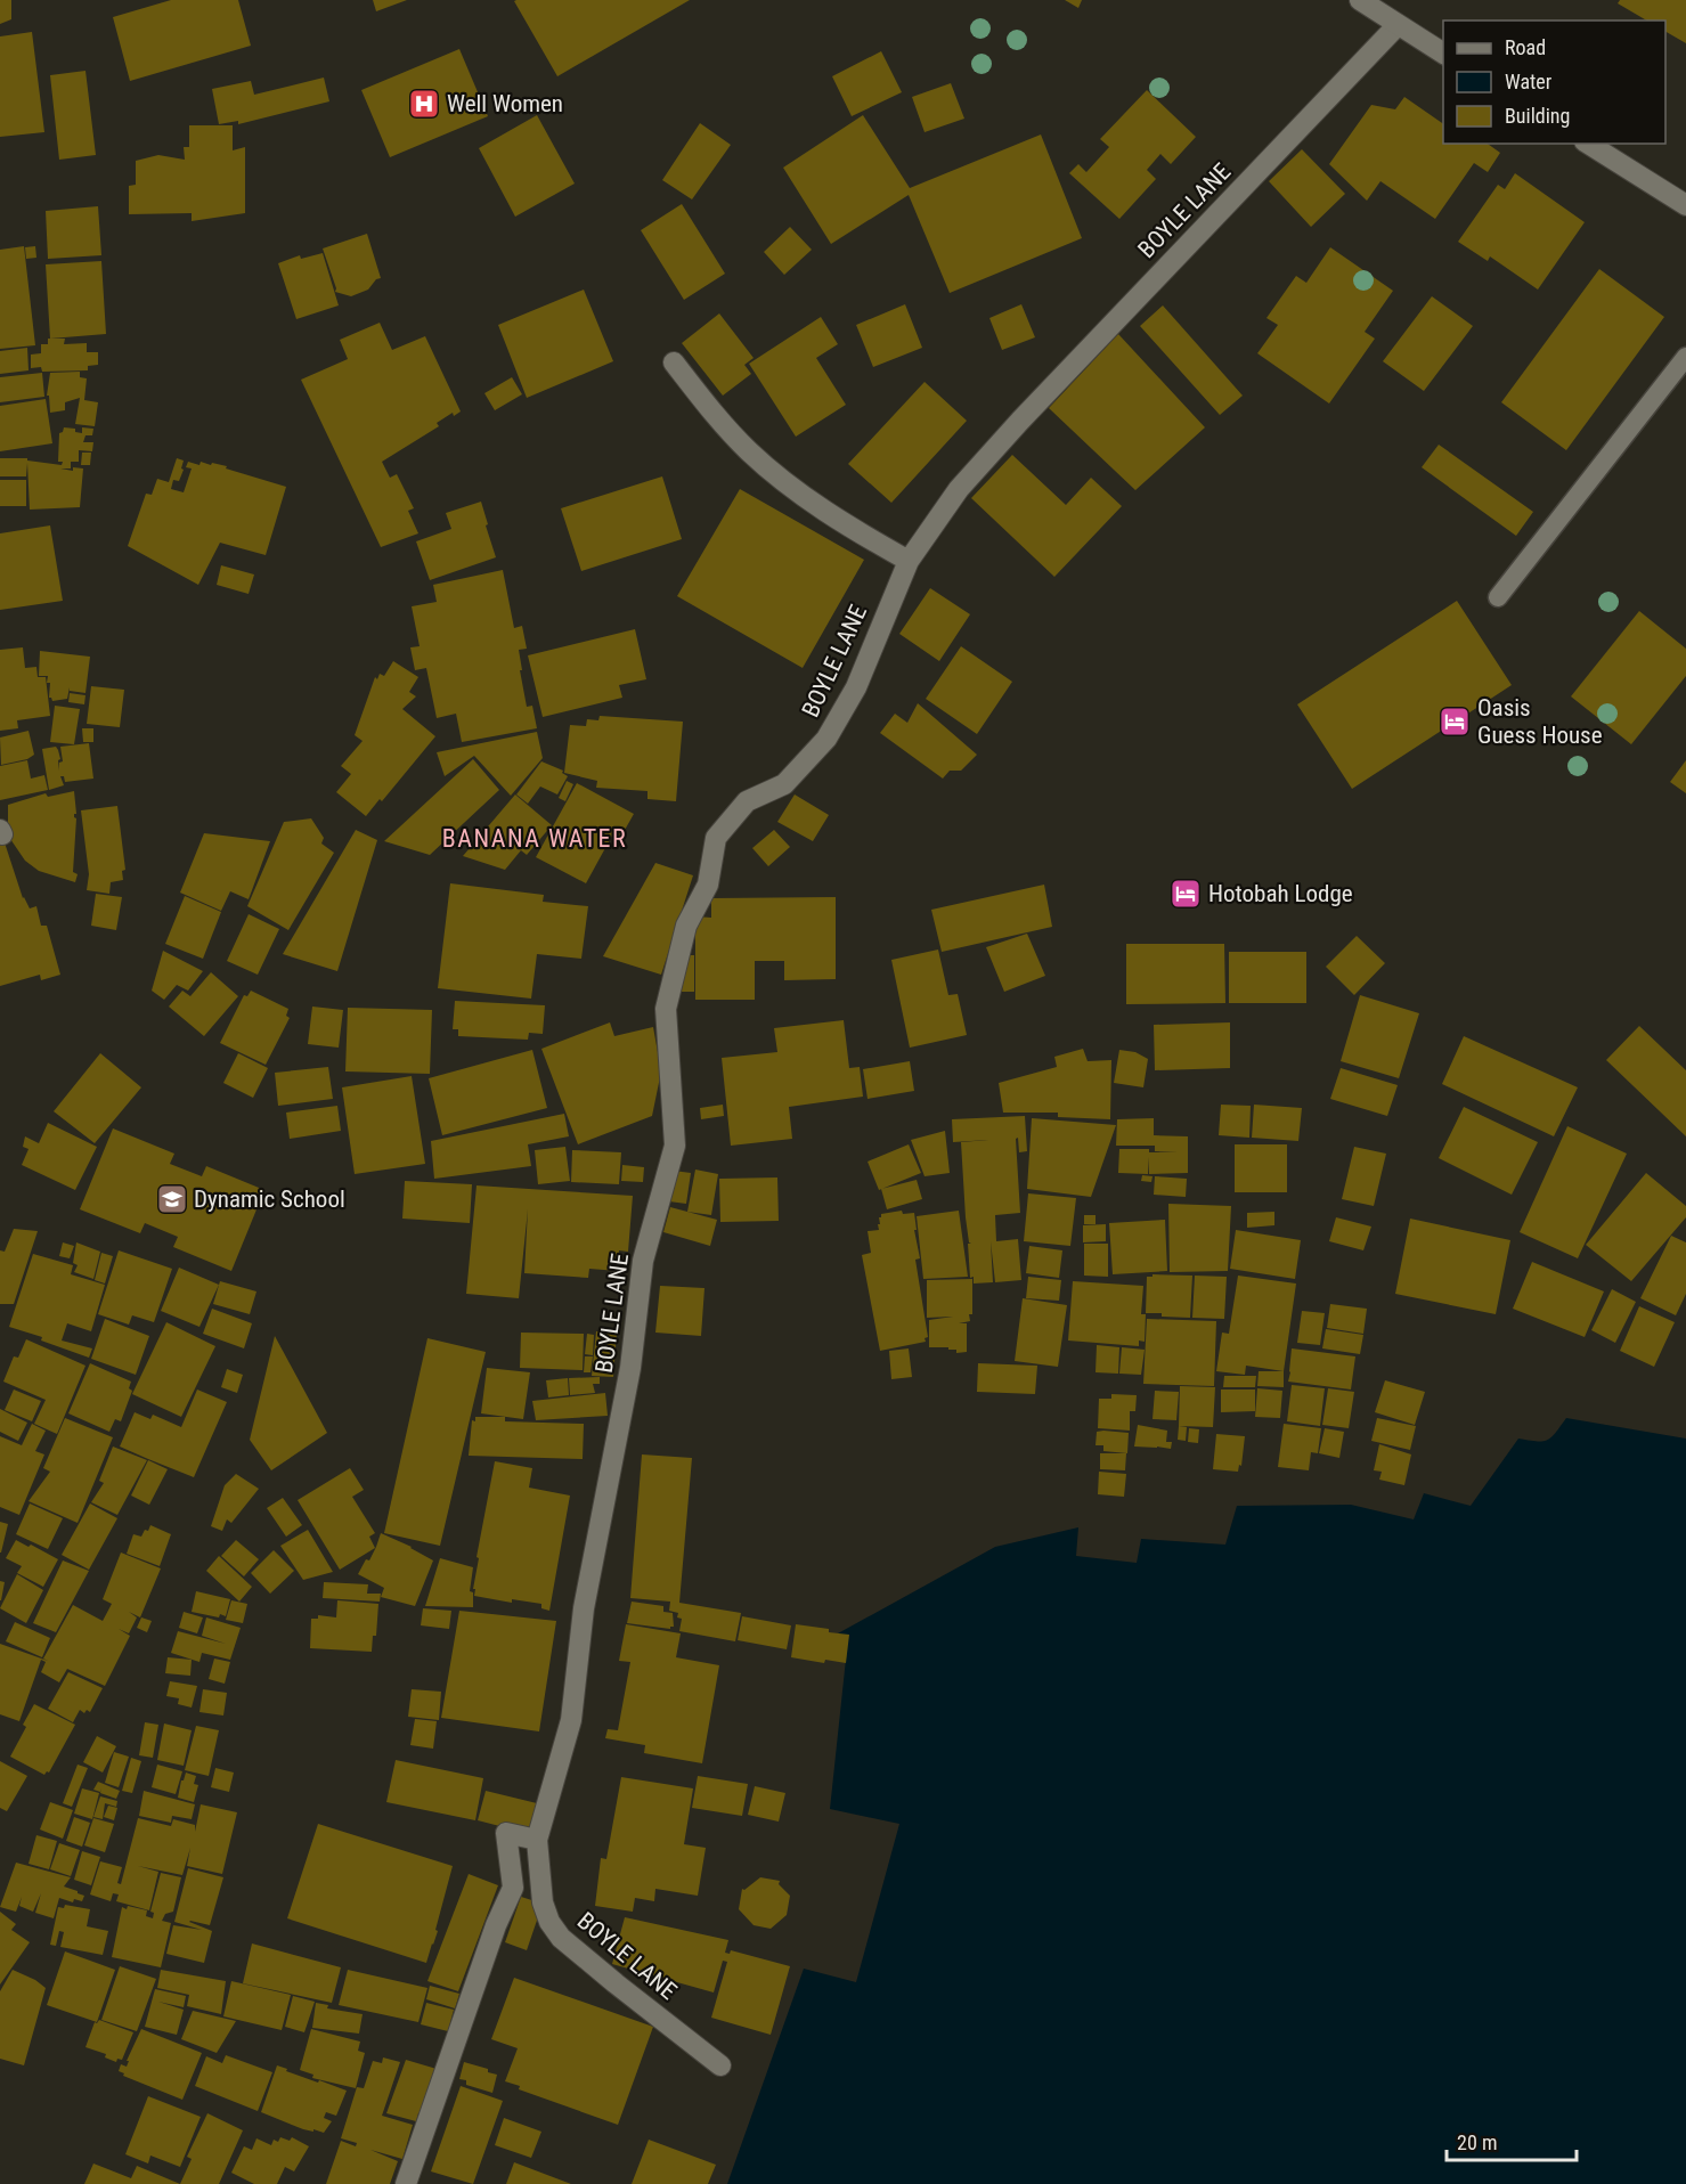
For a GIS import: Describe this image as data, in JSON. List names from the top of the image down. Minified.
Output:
{"streets":{"street":["BOYLE LANE"]},"districts":["BANANA WATER"],"places":{"hospital":["Well Women"],"hotel":["Oasis Guess House","Hotobah Lodge"],"school or university":["Dynamic School"]},"legend":["Road","Water","Building"],"scale_bar":"20 m"}
